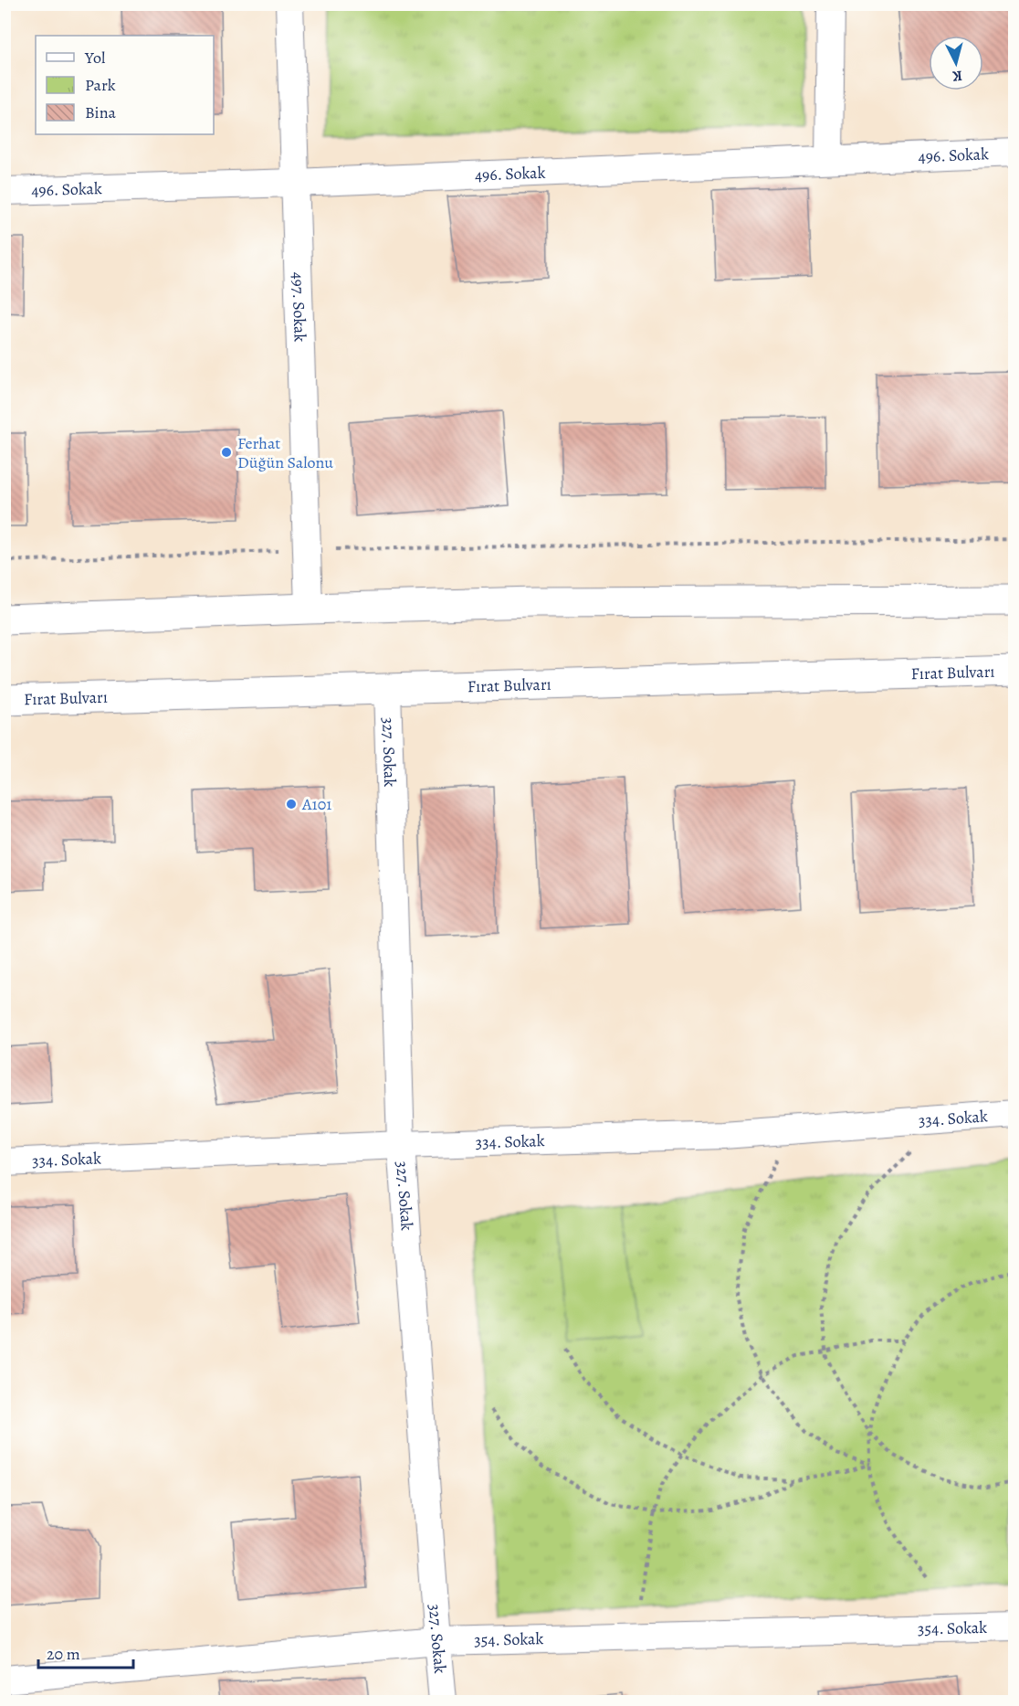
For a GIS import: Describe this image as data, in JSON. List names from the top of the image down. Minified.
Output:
{"streets":{"main road":["Fırat Bulvarı"],"street":["496. Sokak","497. Sokak","327. Sokak","334. Sokak","354. Sokak"]},"crossings":[["496. Sokak","497. Sokak"],["Fırat Bulvarı","327. Sokak"],["327. Sokak","334. Sokak"],["327. Sokak","354. Sokak"]],"places":["Ferhat Düğün Salonu","A101"],"legend":["Yol","Park","Bina"],"scale_bar":"20 m","north":"bottom"}
